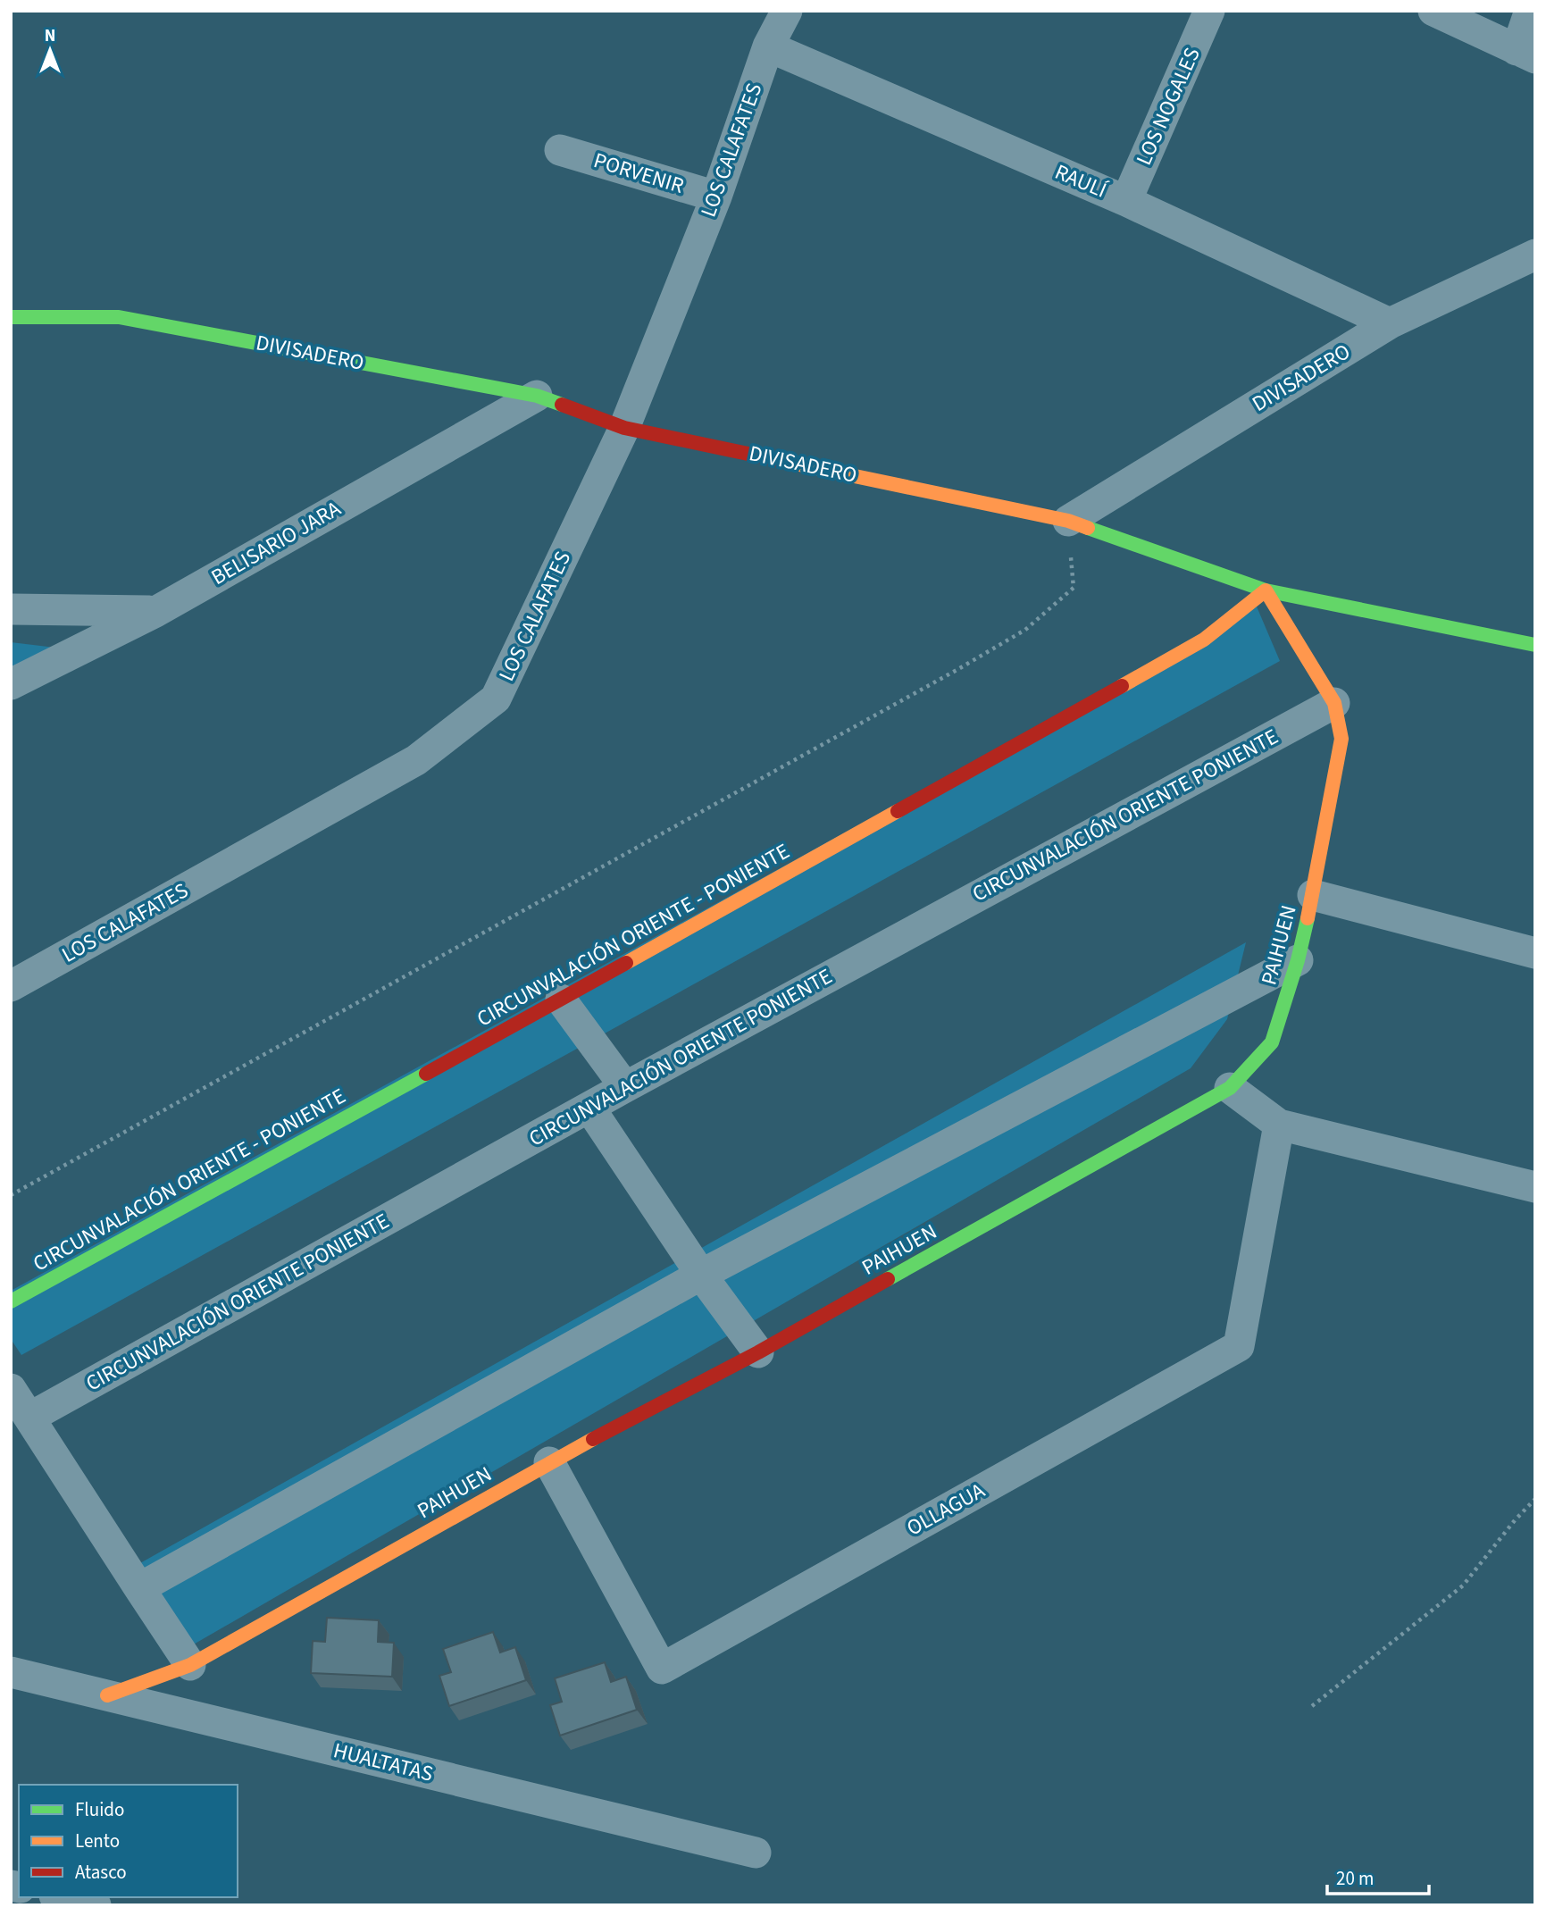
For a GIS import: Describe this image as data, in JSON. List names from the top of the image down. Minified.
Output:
{"streets":{"street":["LOS NOGALES","LOS CALAFATES","PORVENIR","RAULÍ","DIVISADERO","BELISARIO JARA","CIRCUNVALACIÓN ORIENTE PONIENTE","CIRCUNVALACIÓN ORIENTE - PONIENTE","PAIHUEN","OLLAGUA","HUALTATAS"]},"crossings":[["LOS NOGALES","RAULÍ"],["LOS CALAFATES","PORVENIR"],["LOS CALAFATES","RAULÍ"],["LOS CALAFATES","DIVISADERO"],["RAULÍ","DIVISADERO"],["DIVISADERO","BELISARIO JARA"],["CIRCUNVALACIÓN ORIENTE PONIENTE","PAIHUEN"],["CIRCUNVALACIÓN ORIENTE - PONIENTE","PAIHUEN"],["PAIHUEN","OLLAGUA"],["PAIHUEN","HUALTATAS"]],"legend":["Fluido","Lento","Atasco"],"scale_bar":"20 m","north":"top"}
